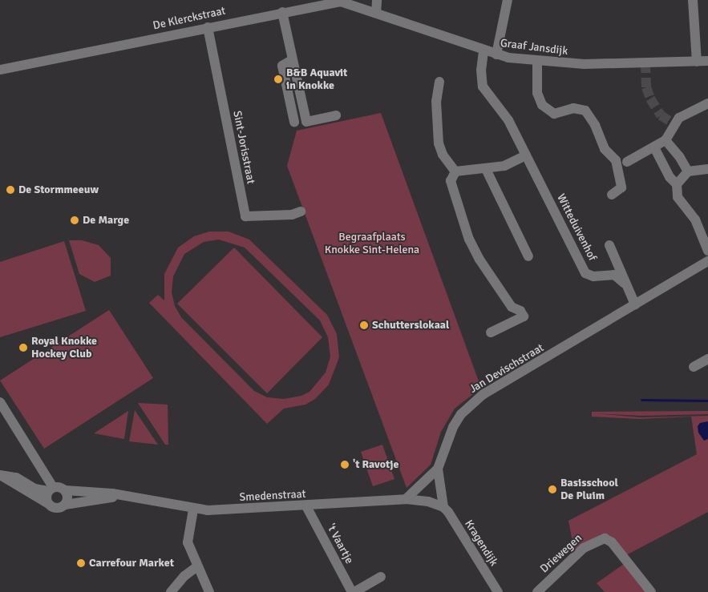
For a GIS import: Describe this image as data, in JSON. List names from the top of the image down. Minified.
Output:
{"streets":{"street":["De Klerckstraat","Graaf Jansdijk","Sint-Jorisstraat","Witteduivenhof","Jan Devischstraat","Smedenstraat","Kragendijk","'t Vaartje","Driewegen"]},"crossings":[["De Klerckstraat","Graaf Jansdijk"],["De Klerckstraat","Sint-Jorisstraat"],["Graaf Jansdijk","Witteduivenhof"],["Jan Devischstraat","Smedenstraat"],["Jan Devischstraat","Kragendijk"],["Smedenstraat","Kragendijk"],["Smedenstraat","'t Vaartje"]],"parks":["Begraafplaats Knokke Sint-Helena"],"places":["B&B Aquavit in Knokke","De Stormmeeuw","De Marge","Schutterslokaal","Royal Knokke Hockey Club","'t Ravotje","Basisschool De Pluim","Carrefour Market"]}
